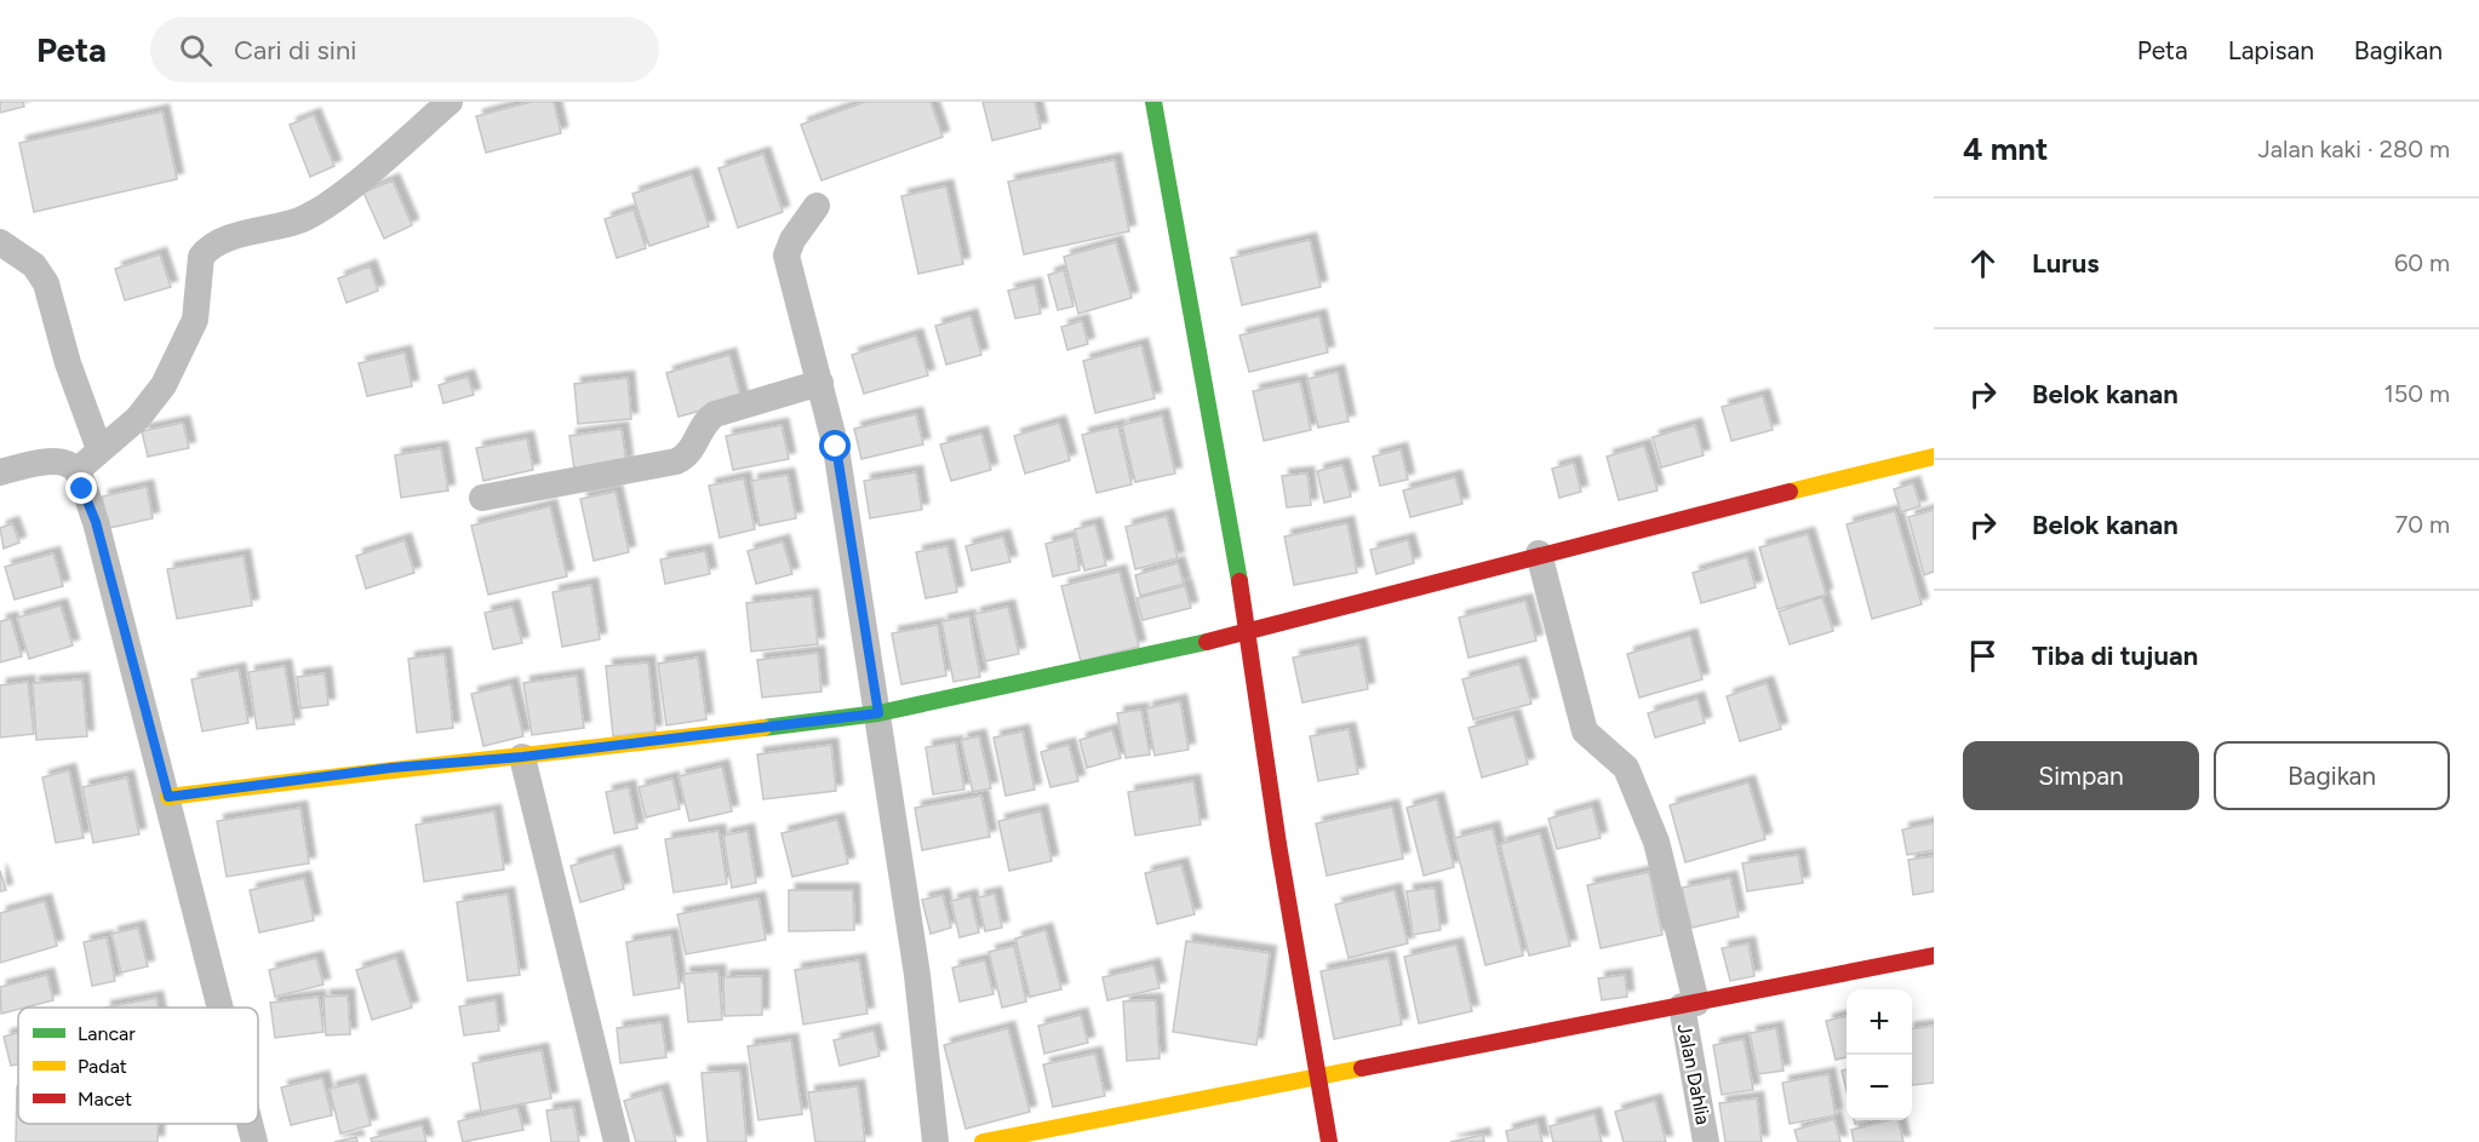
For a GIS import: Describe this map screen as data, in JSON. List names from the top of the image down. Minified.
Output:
{"streets":{"street":["Jalan Dahlia"]},"legend":["Lancar","Padat","Macet"],"page":{"header":"Peta","search":"Cari di sini","nav":["Peta","Lapisan","Bagikan"],"heading":["4 mnt","Jalan kaki · 280 m"],"list":[["Lurus","60 m"],["Belok kanan","150 m"],["Belok kanan","70 m"],"Tiba di tujuan"],"buttons":["Simpan","Bagikan"],"map_buttons":["+","−"]}}
